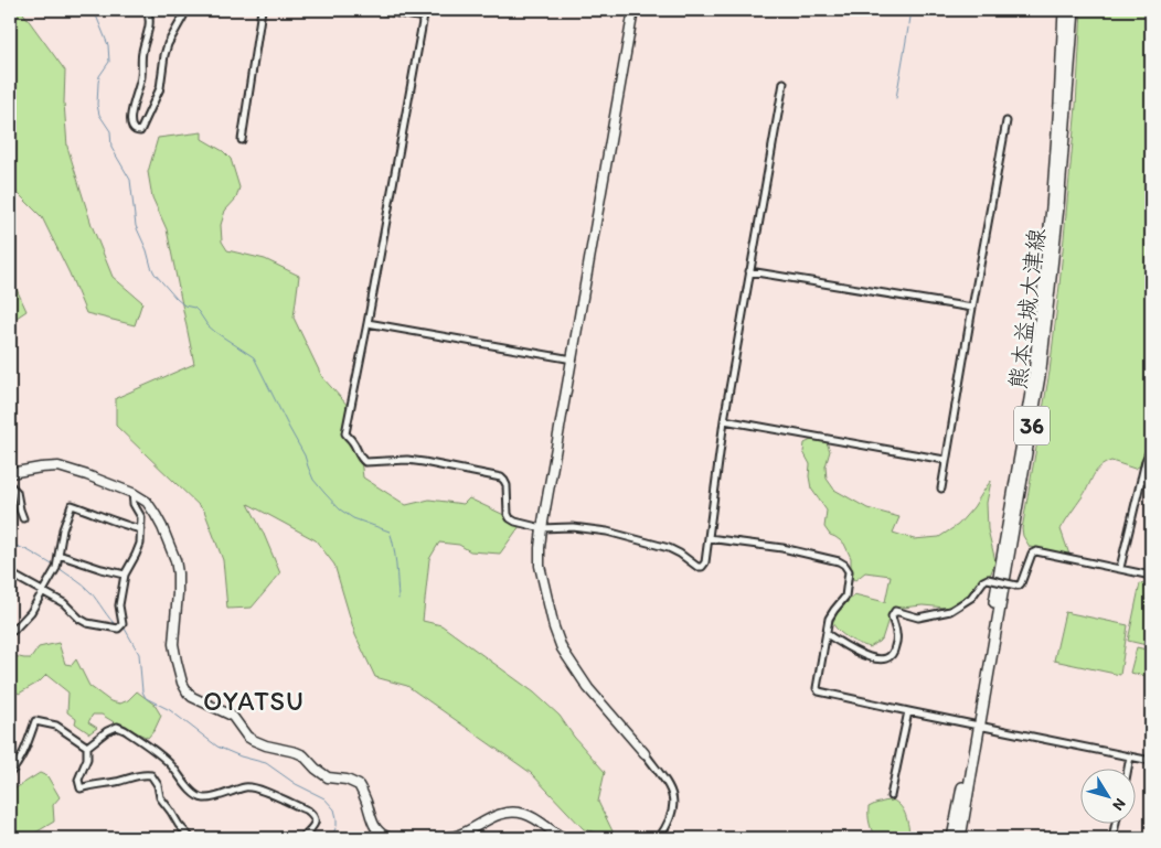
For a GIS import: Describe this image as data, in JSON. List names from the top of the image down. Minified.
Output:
{"streets":{"main road":["熊本益城大津線","36"]},"districts":["OYATSU"],"north":"bottom right"}
